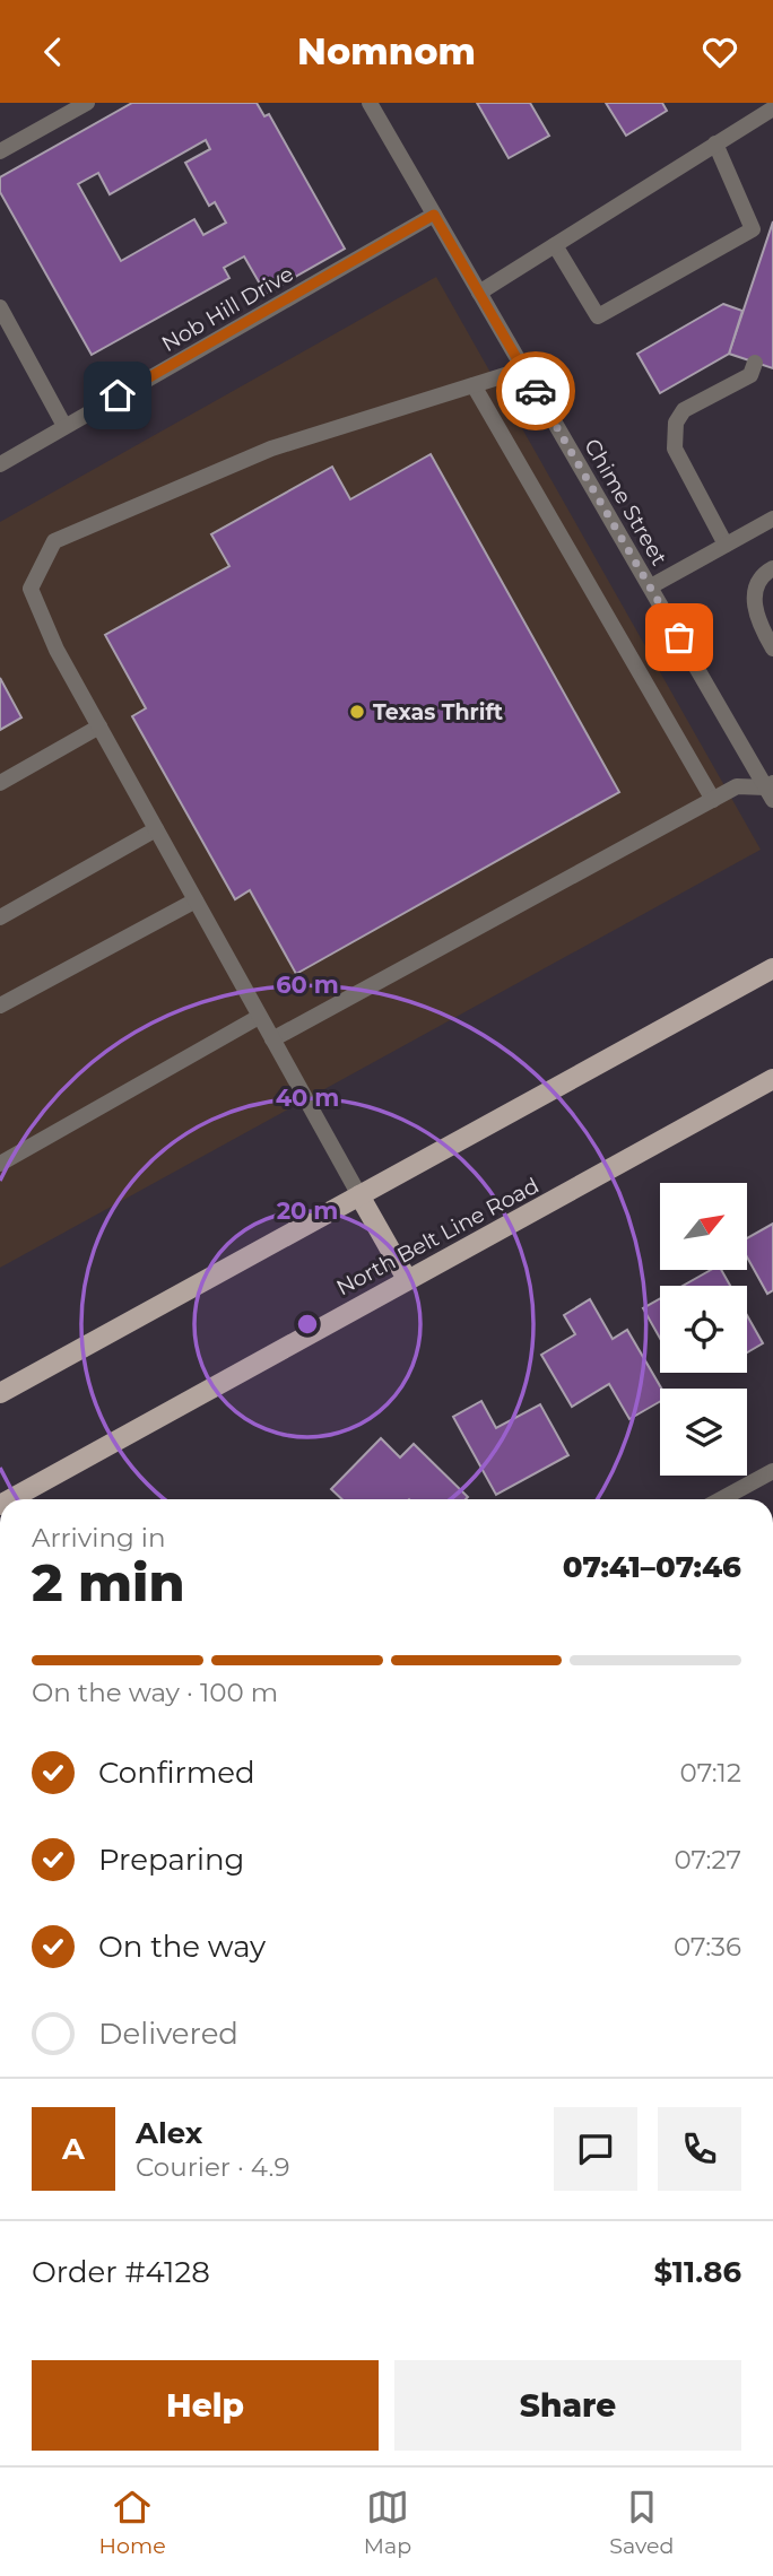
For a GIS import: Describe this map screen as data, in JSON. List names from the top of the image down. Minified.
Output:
{"streets":{"main road":["North Belt Line Road"],"street":["Nob Hill Drive","Chime Street"]},"crossings":[["Nob Hill Drive","Chime Street"]],"places":["Texas Thrift"],"north":"top right","page":{"header":"Nomnom","heading":["2 min","Arriving in","07:41–07:46"],"panel":["Alex","Courier · 4.9","Order #4128","$11.86"],"bar":"On the way · 100 m","list":[["Confirmed","07:12"],["Preparing","07:27"],["On the way","07:36"],"Delivered"],"round":"A","buttons":["Help","Share"],"tabs":["Home","Map","Saved"]},"rings":["60 m","40 m","20 m"]}
